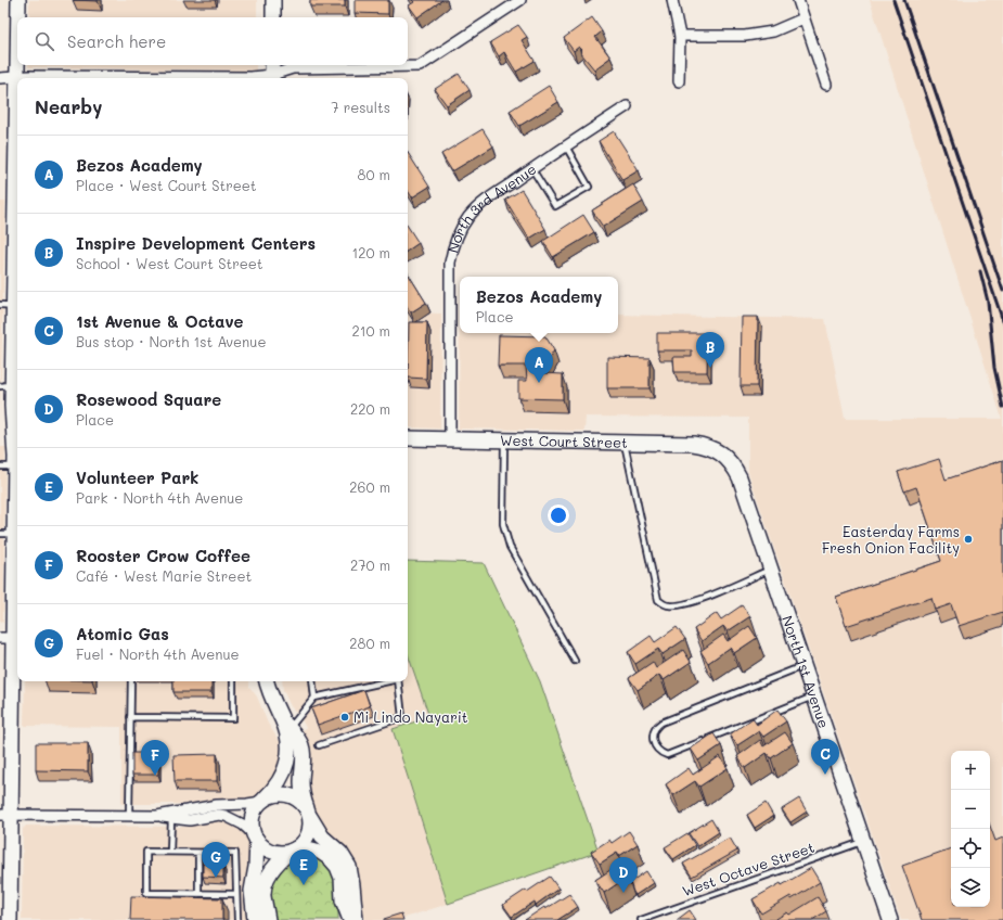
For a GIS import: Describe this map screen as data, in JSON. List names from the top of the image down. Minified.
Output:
{"streets":{"street":["North 3rd Avenue","West Court Street","North 1st Avenue"],"lane":["West Octave Street"]},"crossings":[["North 3rd Avenue","West Court Street"],["West Court Street","North 1st Avenue"],["North 1st Avenue","West Octave Street"]],"places":["Easterday Farms Fresh Onion Facility","Mi Lindo Nayarit"],"page":{"search":"Search here","heading":["Nearby","7 results"],"list":[{"mark":"A","name":"Bezos Academy","note":"Place · West Court Street","value":"80 m"},{"mark":"B","name":"Inspire Development Centers","note":"School · West Court Street","value":"120 m"},{"mark":"C","name":"1st Avenue & Octave","note":"Bus stop · North 1st Avenue","value":"210 m"},{"mark":"D","name":"Rosewood Square","note":"Place","value":"220 m"},{"mark":"E","name":"Volunteer Park","note":"Park · North 4th Avenue","value":"260 m"},{"mark":"F","name":"Rooster Crow Coffee","note":"Café · West Marie Street","value":"270 m"},{"mark":"G","name":"Atomic Gas","note":"Fuel · North 4th Avenue","value":"280 m"}],"popup":["Bezos Academy","Place"],"pins":["B","A","C","F","G","E","D"],"map_buttons":["+","−"]}}
